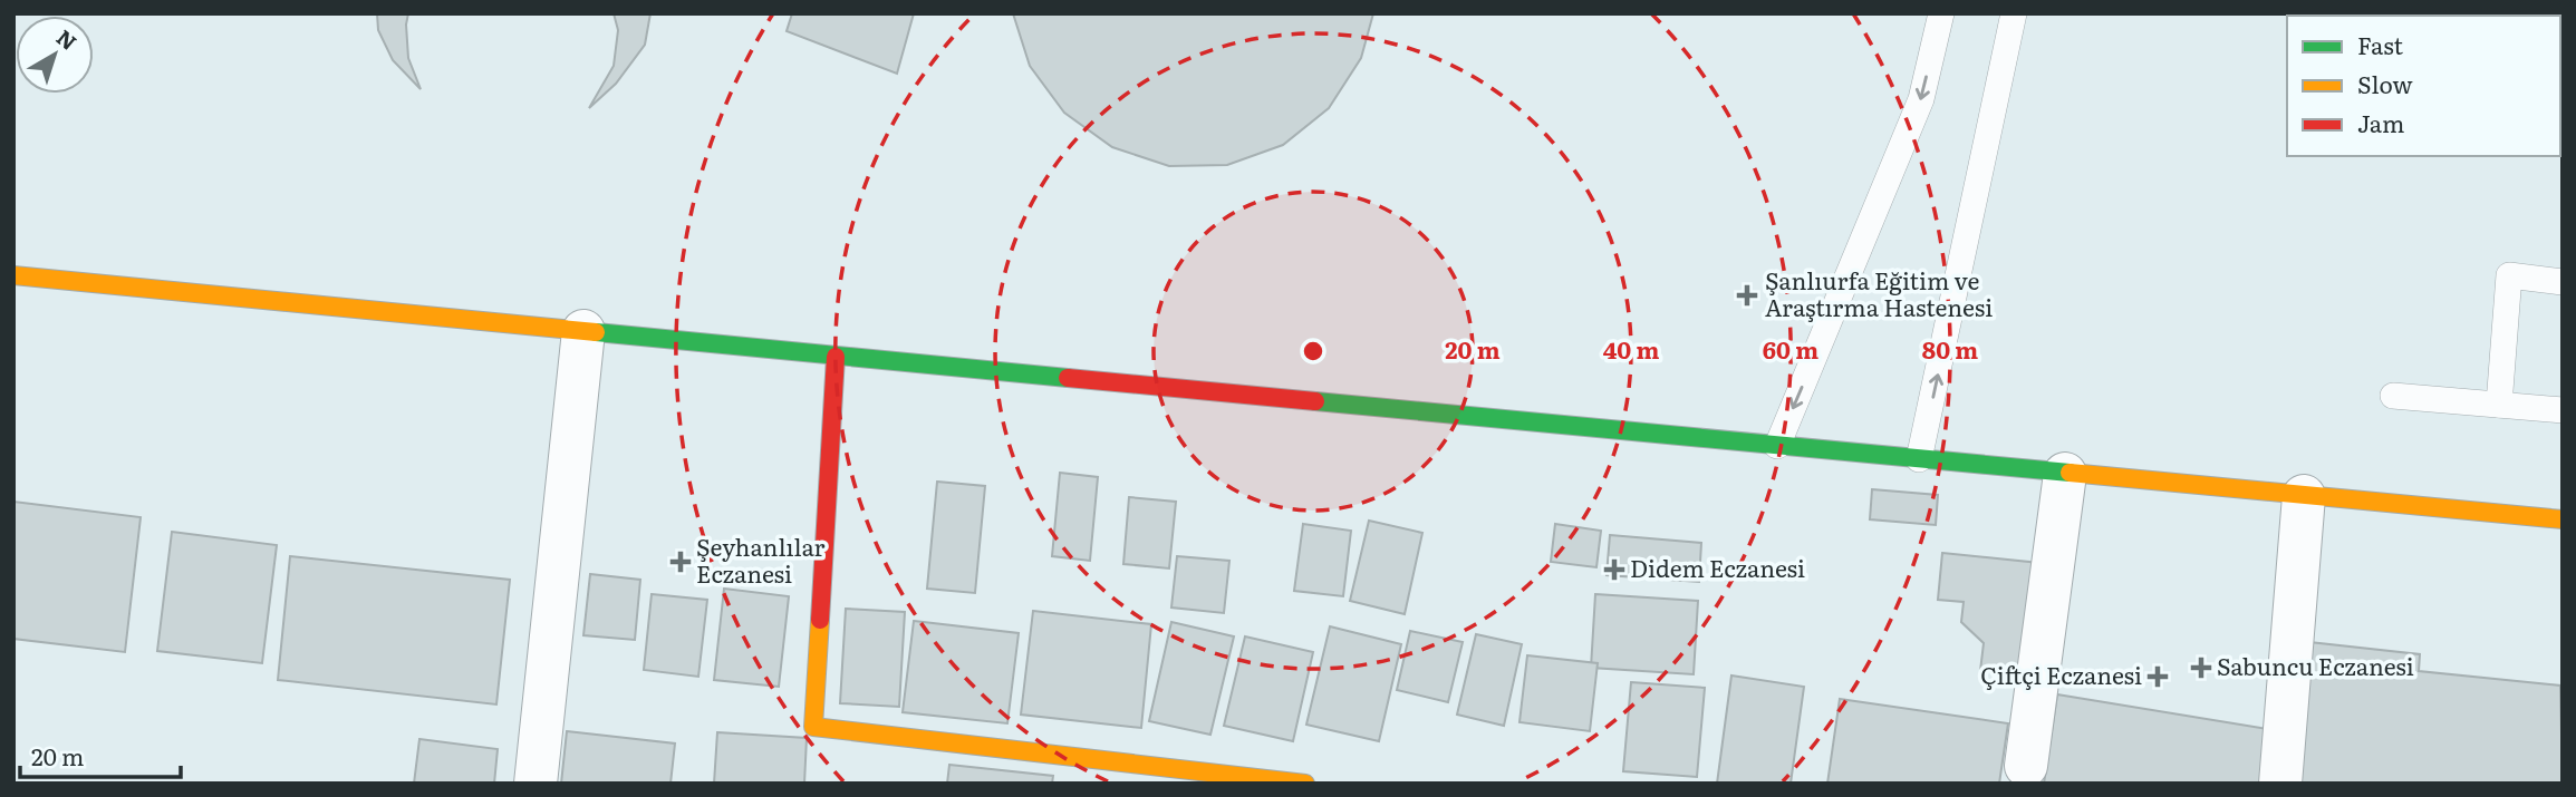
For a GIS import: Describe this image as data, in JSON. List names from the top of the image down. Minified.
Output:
{"places":{"health":["Şanlıurfa Eğitim ve Araştırma Hastenesi","Şeyhanlılar Eczanesi","Didem Eczanesi","Sabuncu Eczanesi","Çiftçi Eczanesi"]},"legend":["Fast","Slow","Jam"],"scale_bar":"20 m","north":"top right","rings":["20 m","40 m","60 m","80 m"]}
